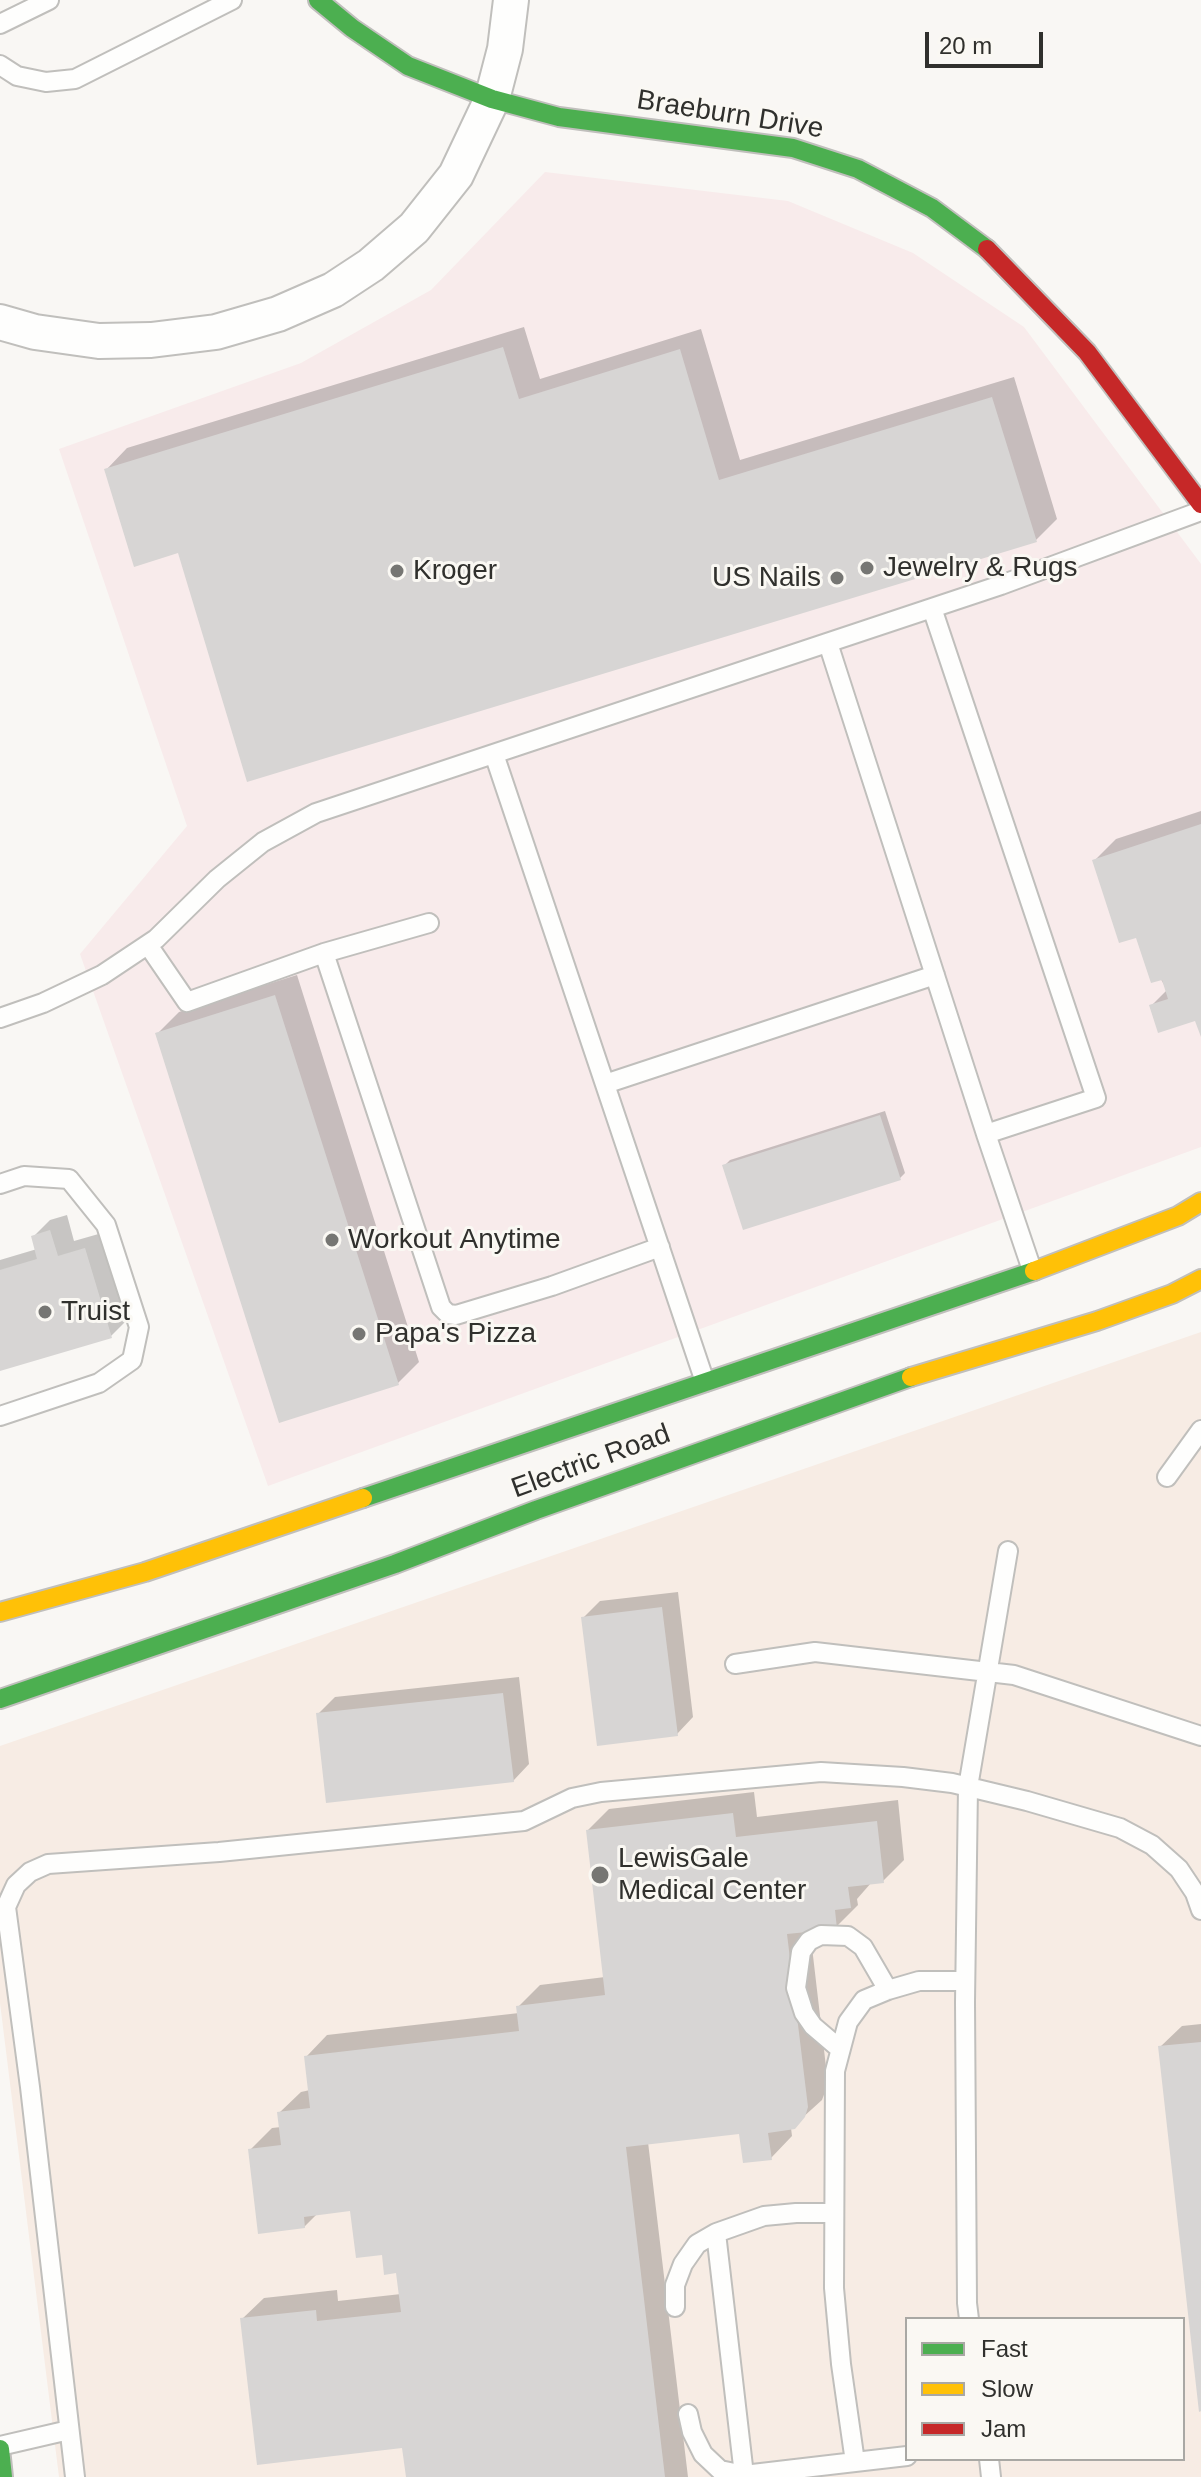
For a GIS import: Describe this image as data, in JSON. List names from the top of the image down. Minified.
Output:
{"streets":{"main road":["Braeburn Drive","Electric Road"]},"places":["Jewelry & Rugs","Kroger","US Nails","Workout Anytime","Truist","Papa's Pizza","LewisGale Medical Center"],"legend":["Fast","Slow","Jam"],"scale_bar":"20 m"}
